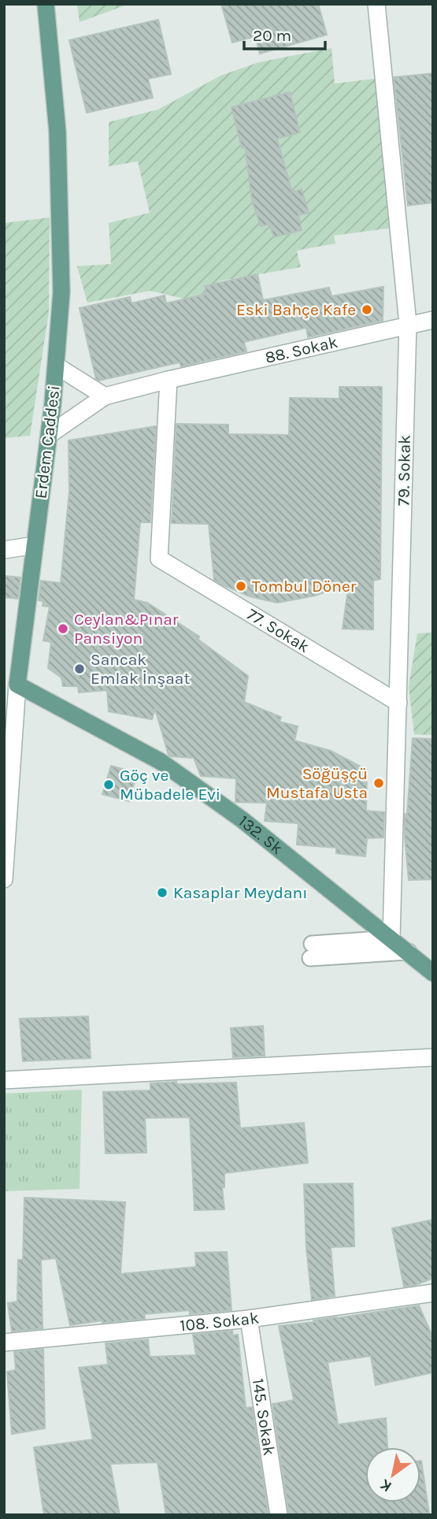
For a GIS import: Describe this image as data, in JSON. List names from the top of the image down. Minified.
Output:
{"streets":{"main road":["Erdem Caddesi","132. Sk"],"street":["88. Sokak","79. Sokak","77. Sokak","108. Sokak","145. Sokak"]},"crossings":[["88. Sokak","Erdem Caddesi"],["88. Sokak","79. Sokak"],["88. Sokak","77. Sokak"],["Erdem Caddesi","132. Sk"],["79. Sokak","77. Sokak"],["79. Sokak","132. Sk"],["108. Sokak","145. Sokak"]],"places":["Eski Bahçe Kafe","Tombul Döner","Ceylan&Pınar Pansiyon","Sancak Emlak İnşaat","Söğüşçü Mustafa Usta","Göç ve Mübadele Evi","Kasaplar Meydanı"],"scale_bar":"20 m","north":"bottom left"}
